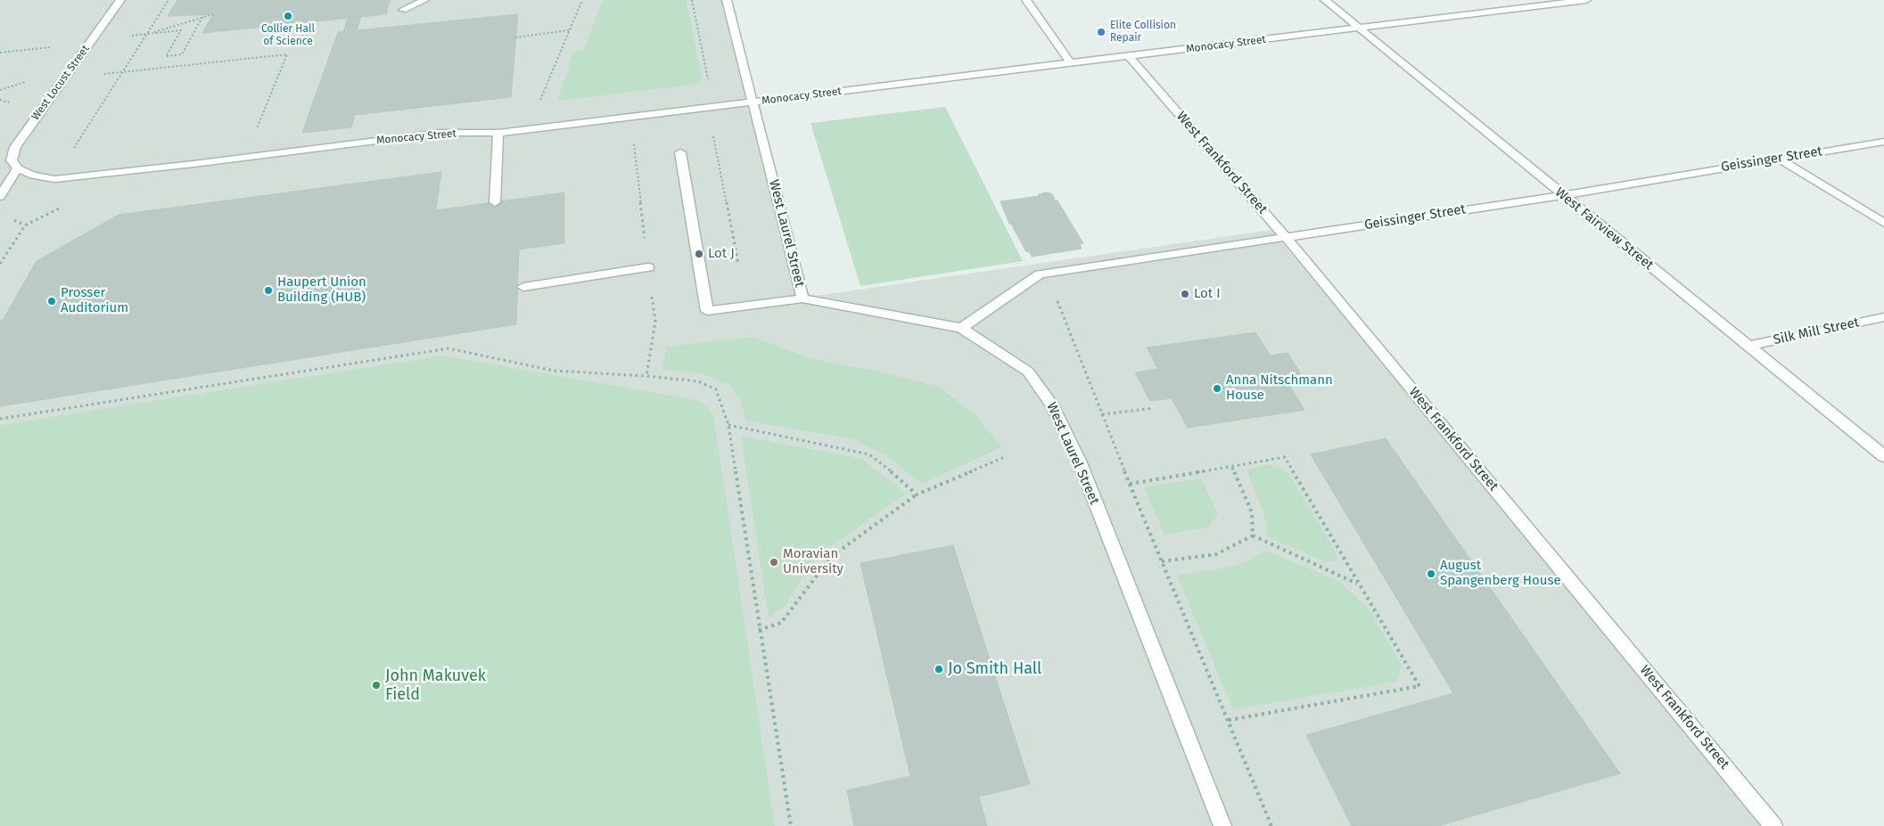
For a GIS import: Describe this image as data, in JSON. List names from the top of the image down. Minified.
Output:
{"streets":{"street":["Monocacy Street","West Locust Street","Geissinger Street","West Frankford Street","West Fairview Street","West Laurel Street","Silk Mill Street"]},"crossings":[["Monocacy Street","West Locust Street"],["Monocacy Street","West Frankford Street"],["Monocacy Street","West Fairview Street"],["Monocacy Street","West Laurel Street"],["Geissinger Street","West Frankford Street"],["Geissinger Street","West Fairview Street"],["Geissinger Street","West Laurel Street"],["West Fairview Street","Silk Mill Street"]],"places":["Collier Hall of Science","Elite Collision Repair","Lot J","Haupert Union Building (HUB)","Lot I","Prosser Auditorium","Anna Nitschmann House","Moravian University","August Spangenberg House","Jo Smith Hall","John Makuvek Field"]}
